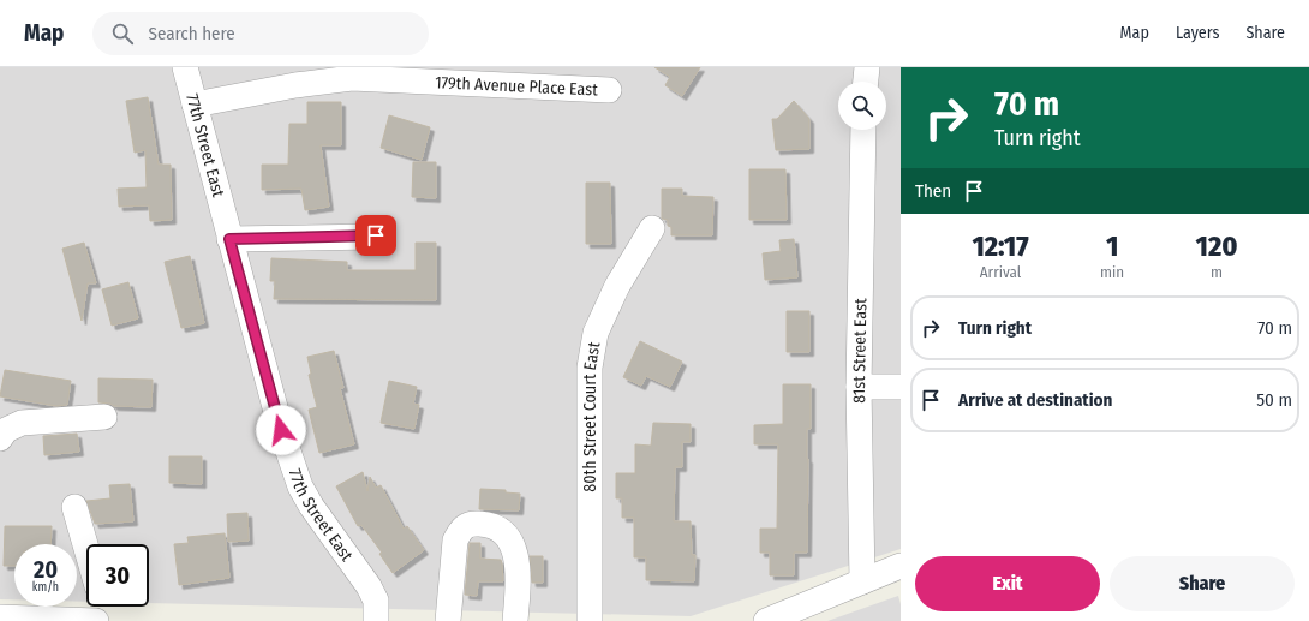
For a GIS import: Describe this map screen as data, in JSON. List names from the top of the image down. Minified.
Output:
{"streets":{"street":["179th Avenue Place East","77th Street East","81st Street East","80th Street Court East"]},"crossings":[["179th Avenue Place East","77th Street East"]],"page":{"header":"Map","search":"Search here","nav":["Map","Layers","Share"],"turn":["70 m","Turn right"],"then":"Then","eta":["12:17","Arrival","1","min","120","m"],"list":[{"name":"Turn right","value":"70 m"},{"name":"Arrive at destination","value":"50 m"}],"speed":"20 km/h","limit":"30","buttons":["Exit","Share"]}}
